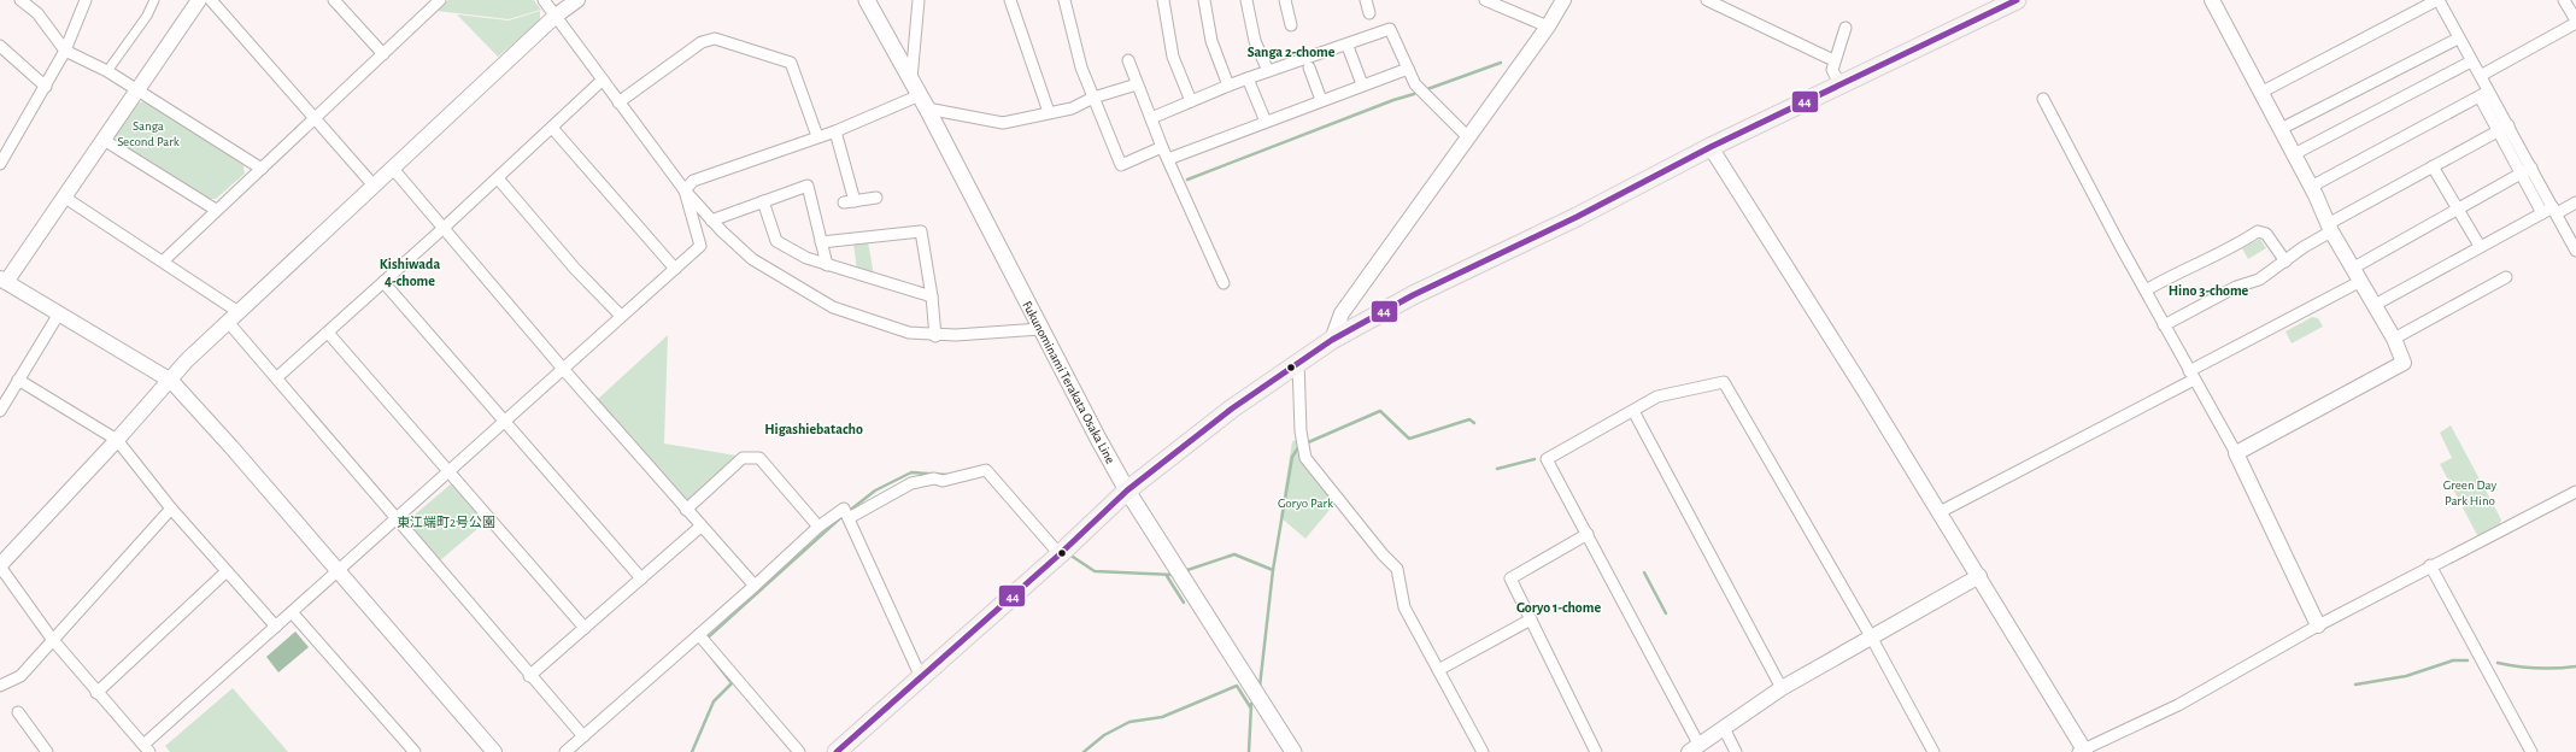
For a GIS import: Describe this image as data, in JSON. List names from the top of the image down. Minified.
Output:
{"streets":{"main road":["Fukunominami Terakata Osaka Line"]},"districts":["Sanga 2-chome","Kishiwada 4-chome","Hino 3-chome","Higashiebatacho","Goryo 1-chome"],"parks":["Sanga Second Park","Green Day Park Hino","Goryo Park","東江端町2号公園"],"lines":["transit line 44"]}
